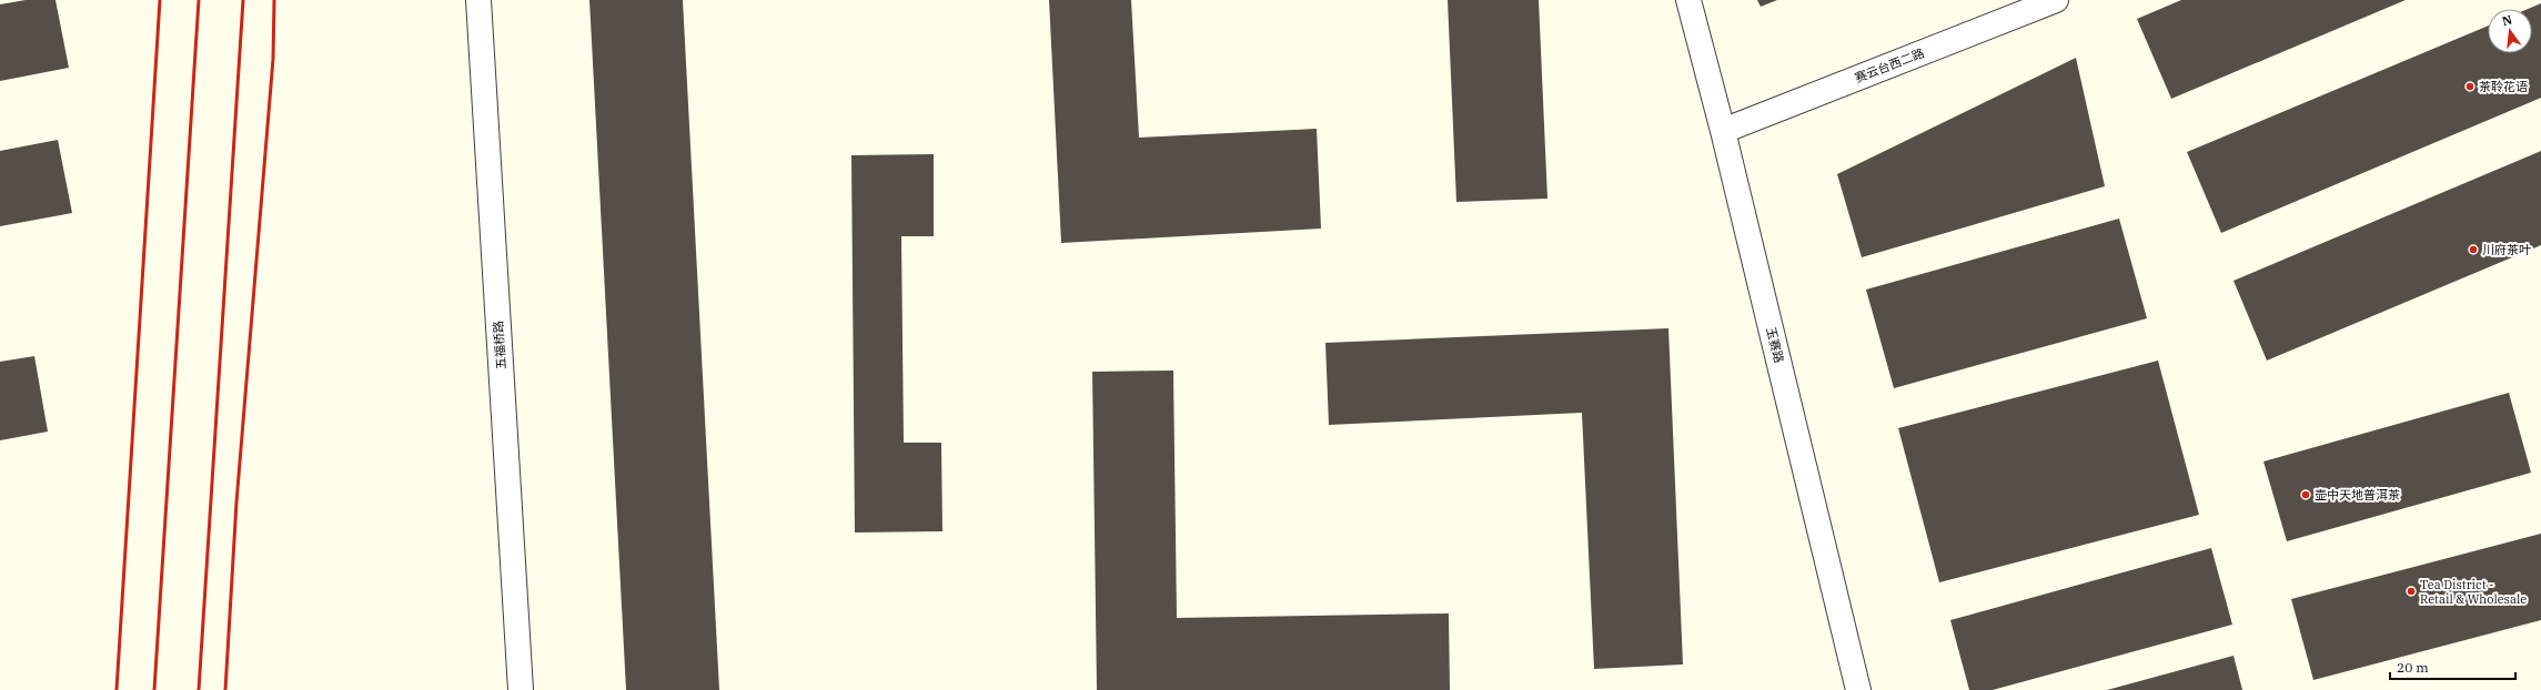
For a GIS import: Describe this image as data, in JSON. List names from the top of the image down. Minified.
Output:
{"streets":{"street":["赛云台西二路","五福桥路","玉赛路"]},"crossings":[["赛云台西二路","玉赛路"]],"places":["茶聆花语","川府茶叶","壶中天地普洱茶","Tea District - Retail & Wholesale"],"scale_bar":"20 m","north":"top"}
